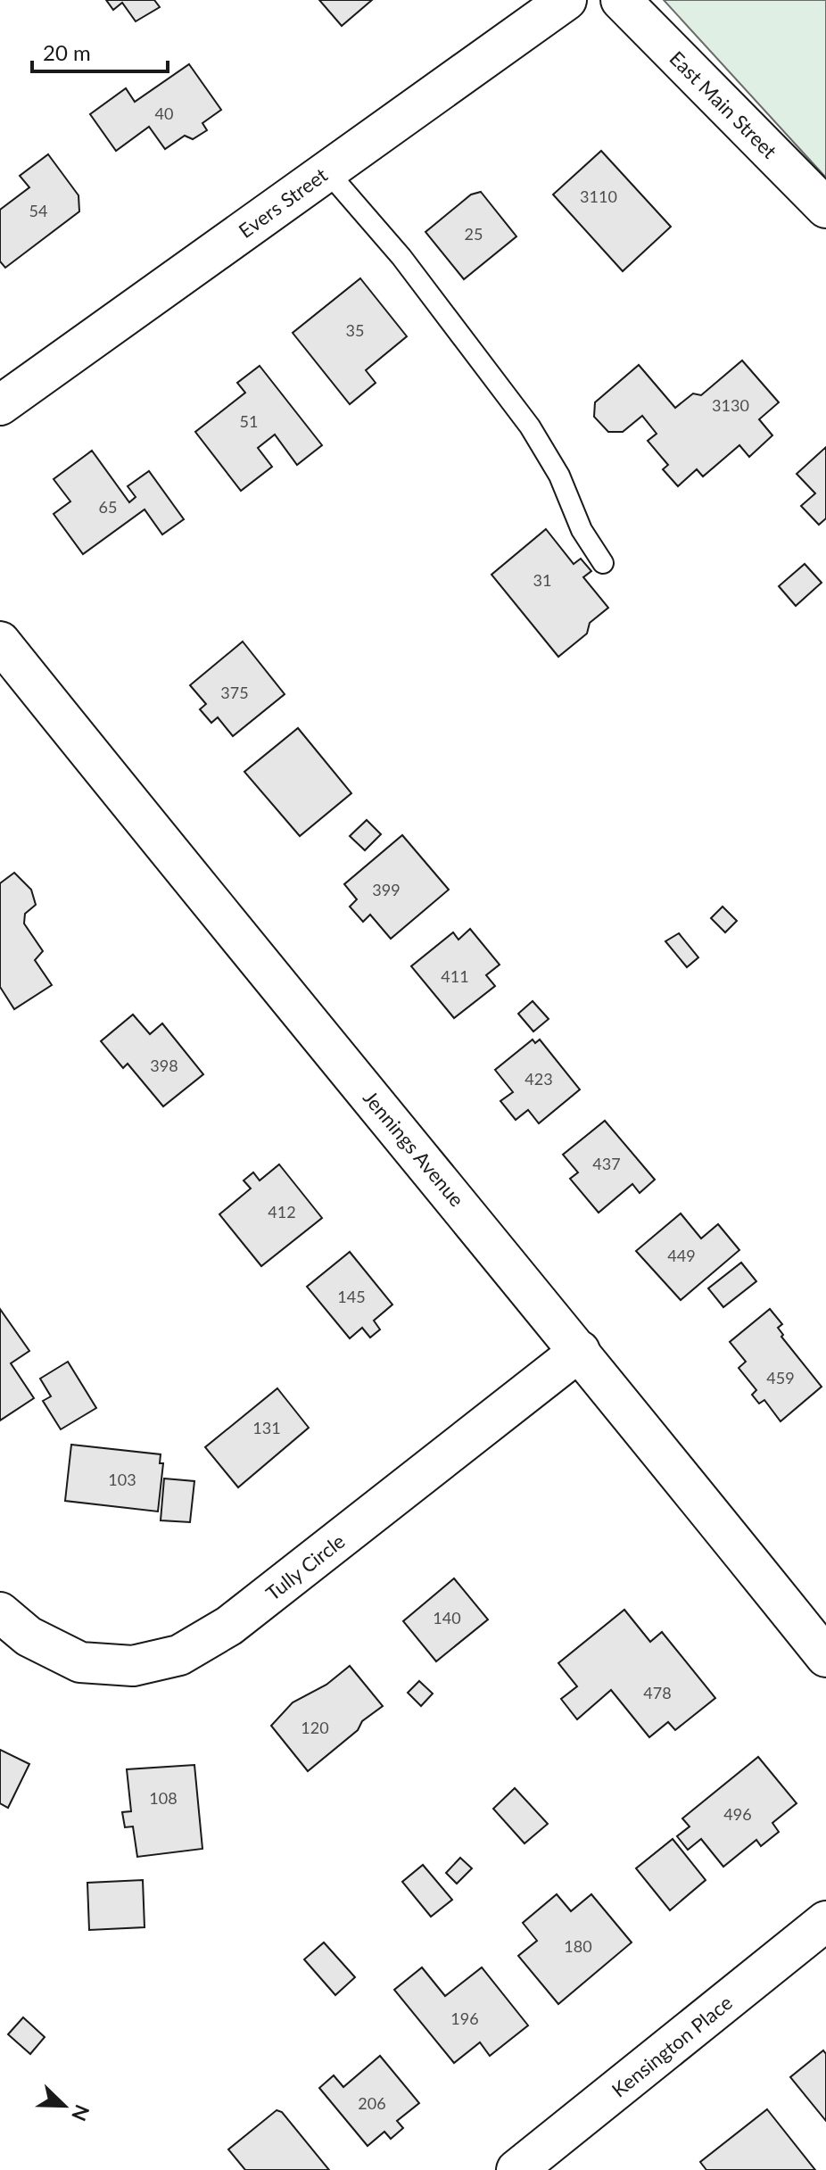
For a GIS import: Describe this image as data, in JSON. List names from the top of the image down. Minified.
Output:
{"streets":{"street":["East Main Street","Evers Street","Jennings Avenue","Tully Circle","Kensington Place"]},"crossings":[["Jennings Avenue","Tully Circle"]],"house_numbers":["40","3110","54","25","35","3130","51","65","31","375","399","411","398","423","437","412","449","145","459","131","103","140","478","120","108","496","180","196","206"],"scale_bar":"20 m","north":"bottom right"}
